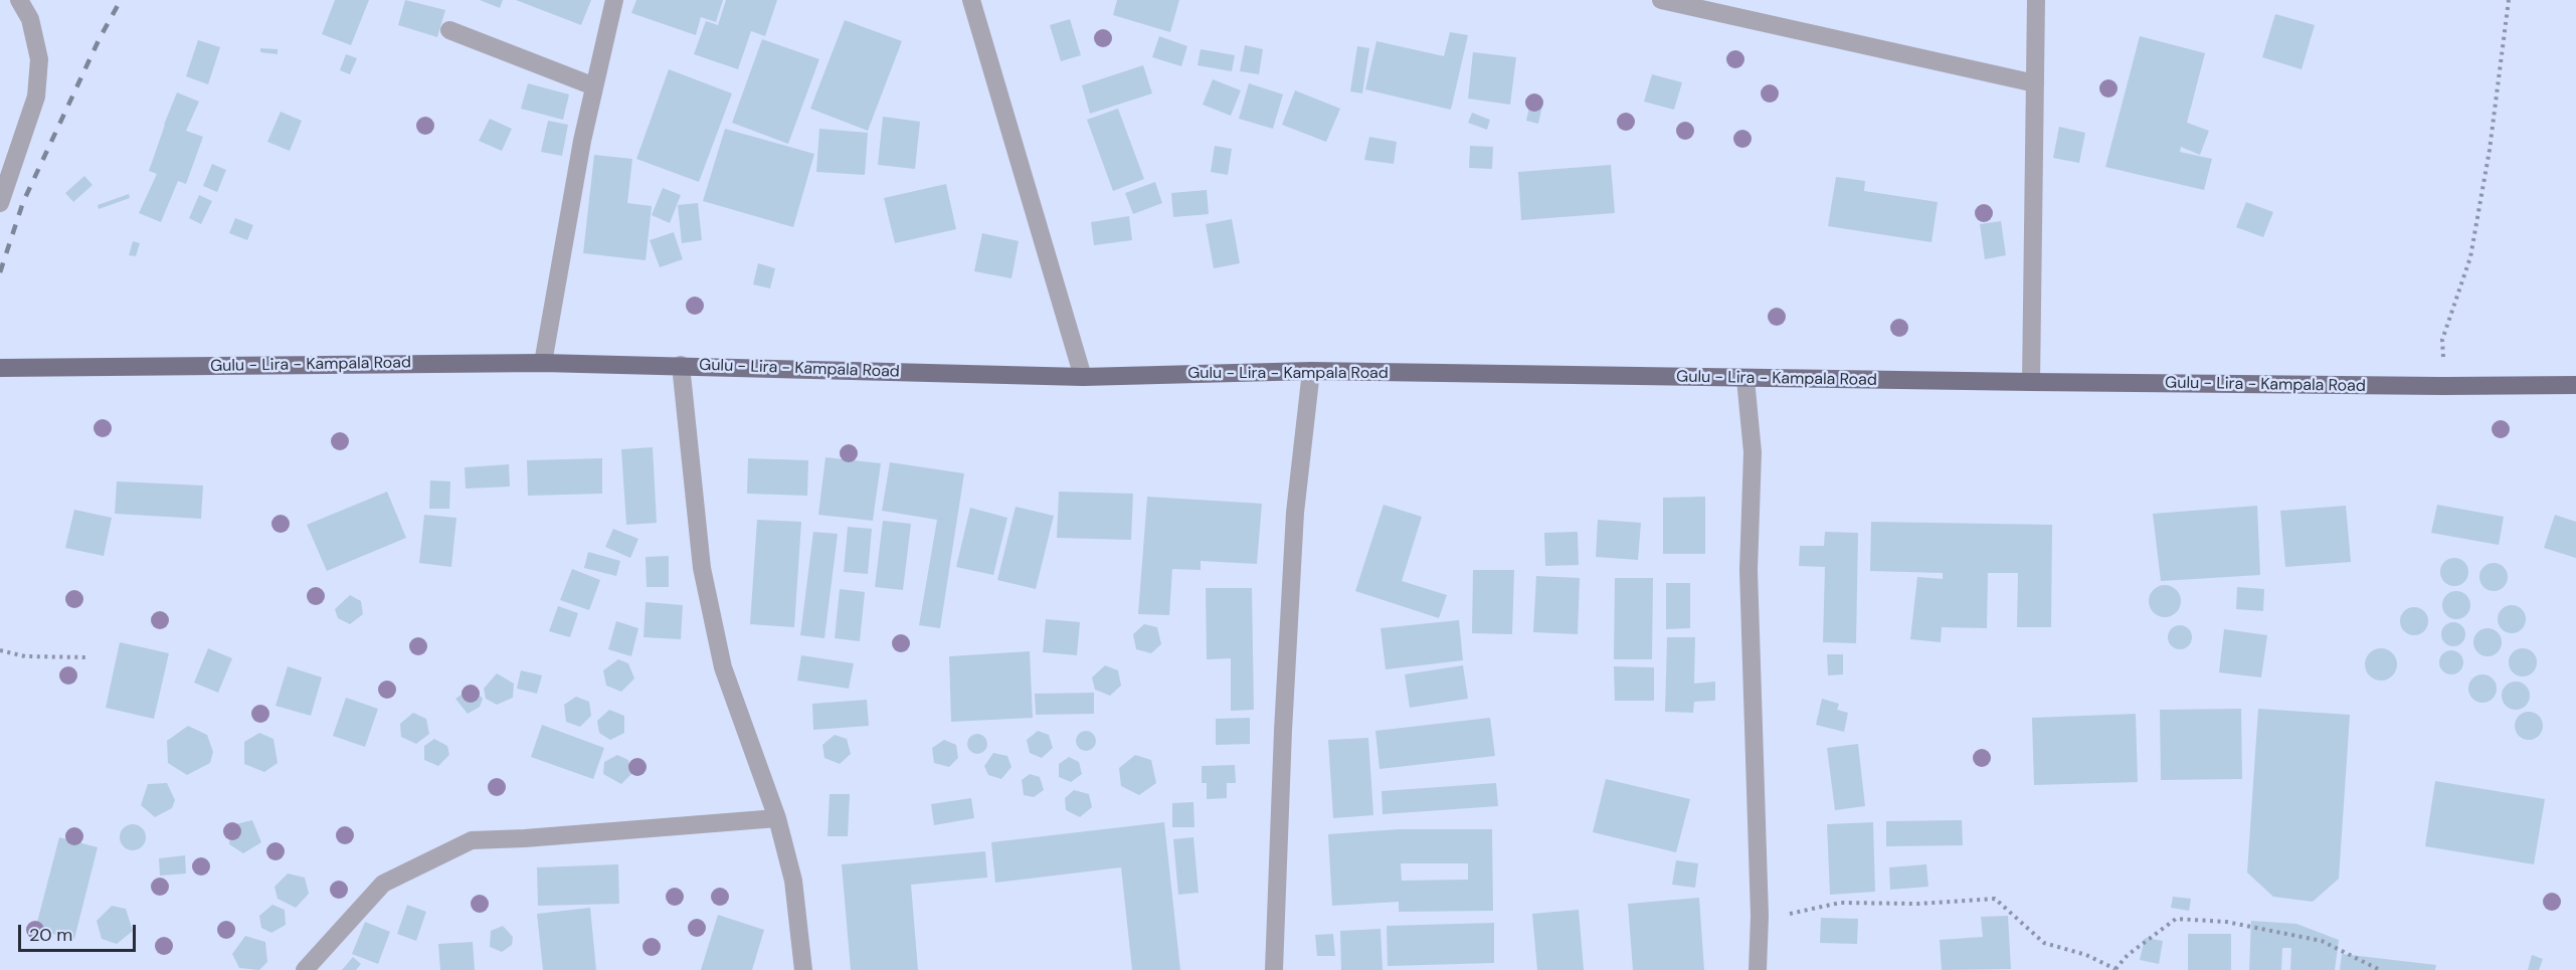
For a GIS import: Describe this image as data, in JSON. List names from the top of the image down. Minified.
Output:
{"streets":{"main road":["Gulu - Lira - Kampala Road"]},"scale_bar":"20 m"}
